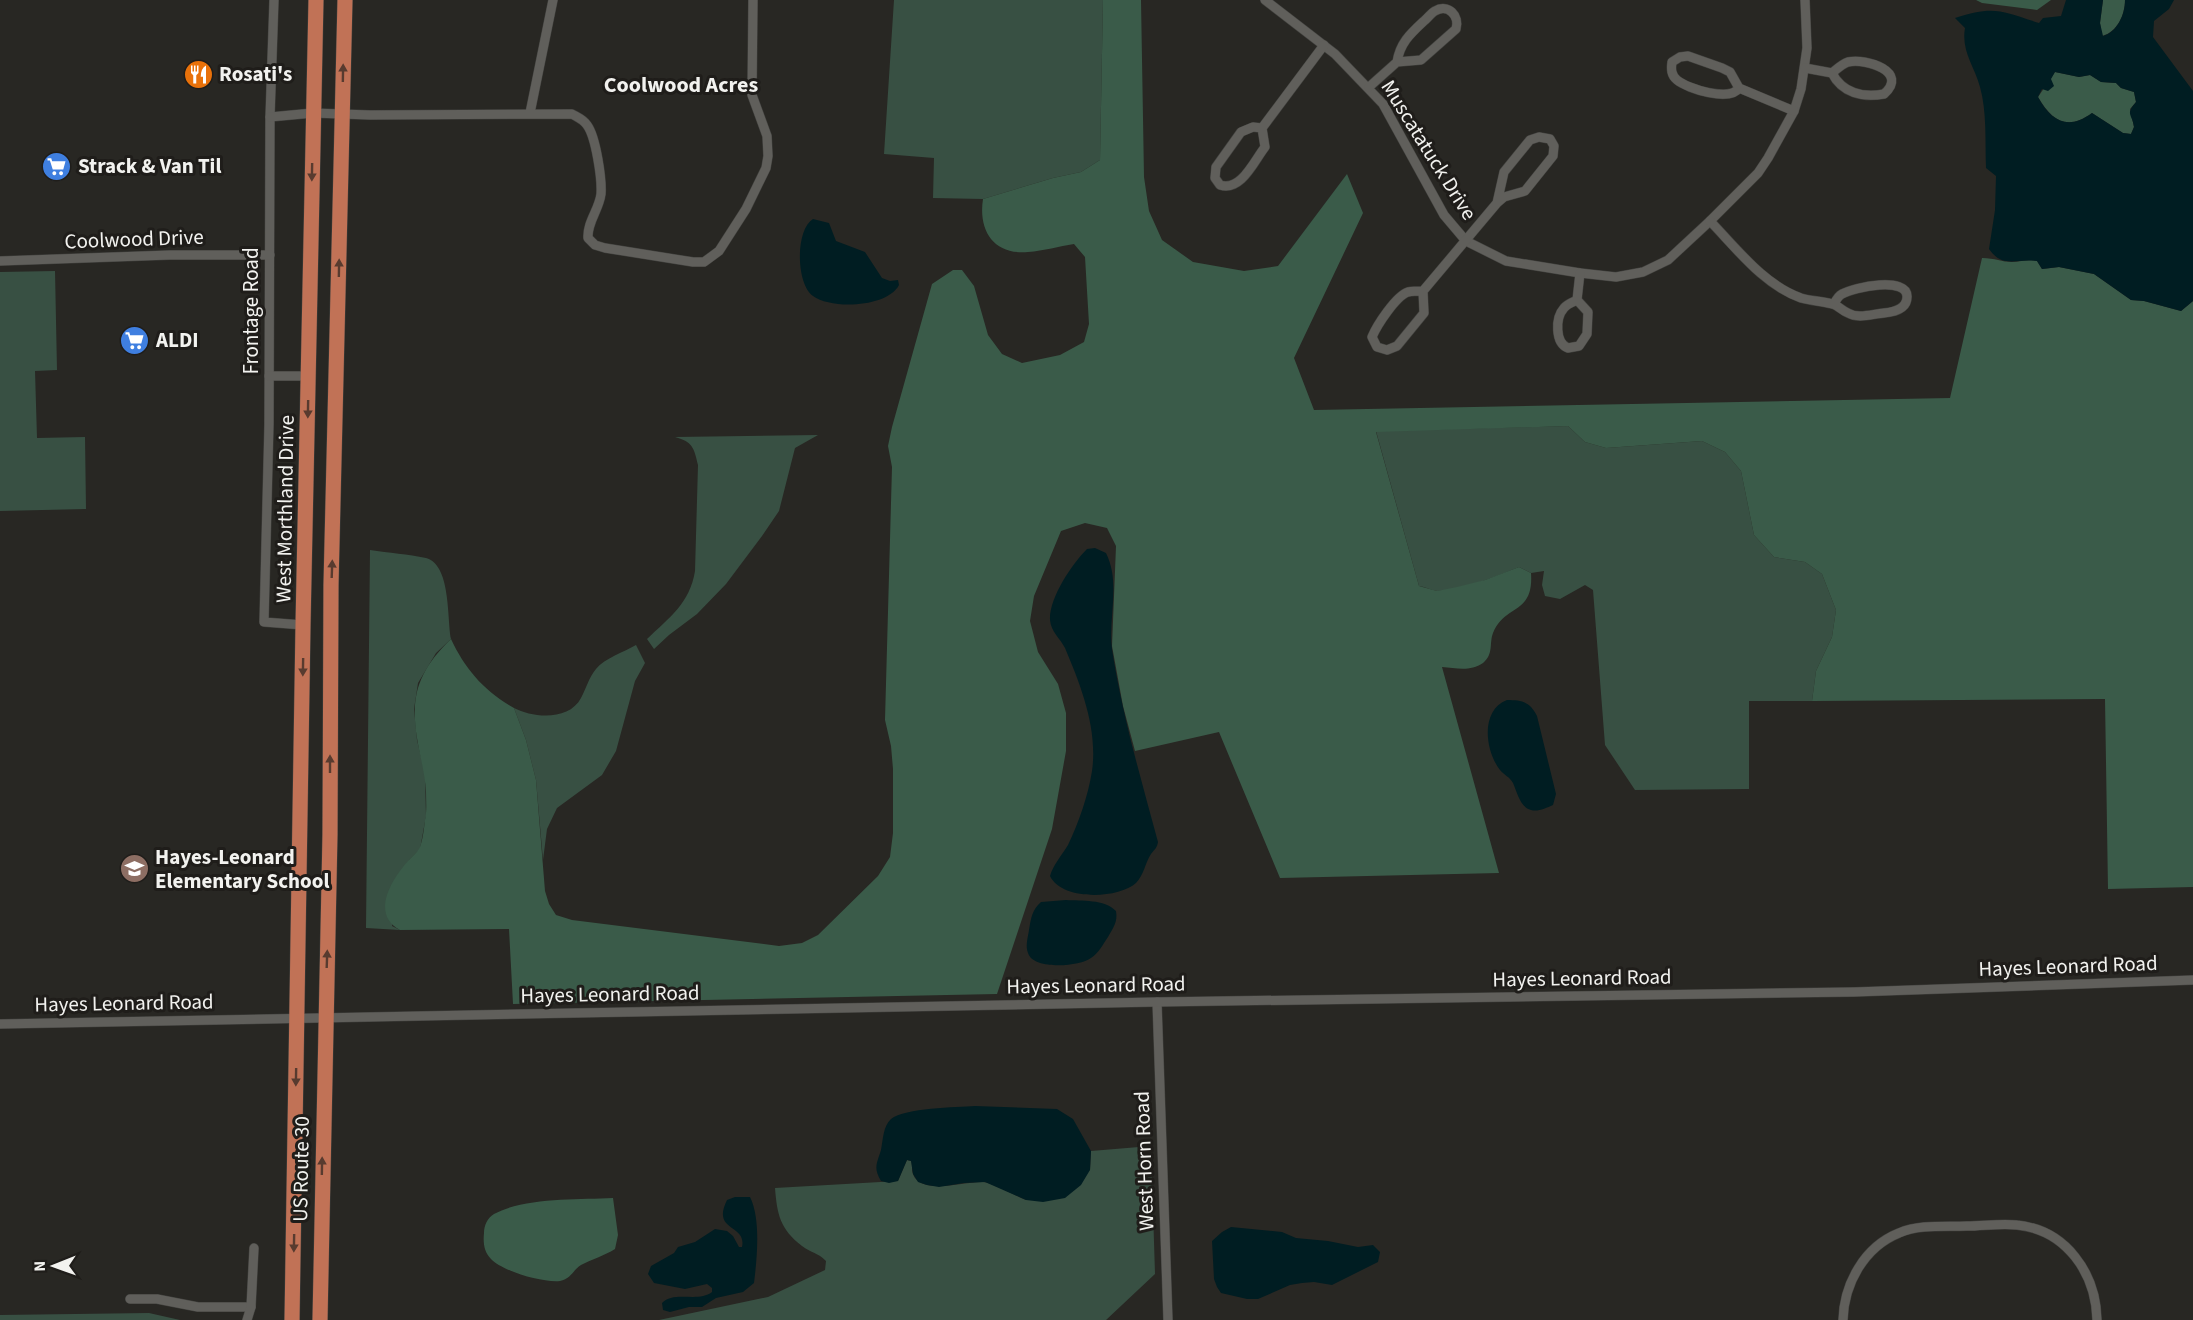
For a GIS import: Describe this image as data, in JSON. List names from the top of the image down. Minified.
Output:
{"streets":{"highway":["West Morthland Drive","US Route 30"],"street":["Muscatatuck Drive","Coolwood Drive","Frontage Road","Hayes Leonard Road","West Horn Road"]},"crossings":[["Coolwood Drive","Frontage Road"],["Frontage Road","West Morthland Drive"],["West Morthland Drive","Hayes Leonard Road"],["Hayes Leonard Road","West Horn Road"],["Hayes Leonard Road","US Route 30"]],"one_way":["US Route 30"],"districts":["Coolwood Acres"],"places":{"restaurant":["Rosati's"],"supermarket":["Strack & Van Til","ALDI"],"school or university":["Hayes-Leonard Elementary School"]},"north":"left"}
